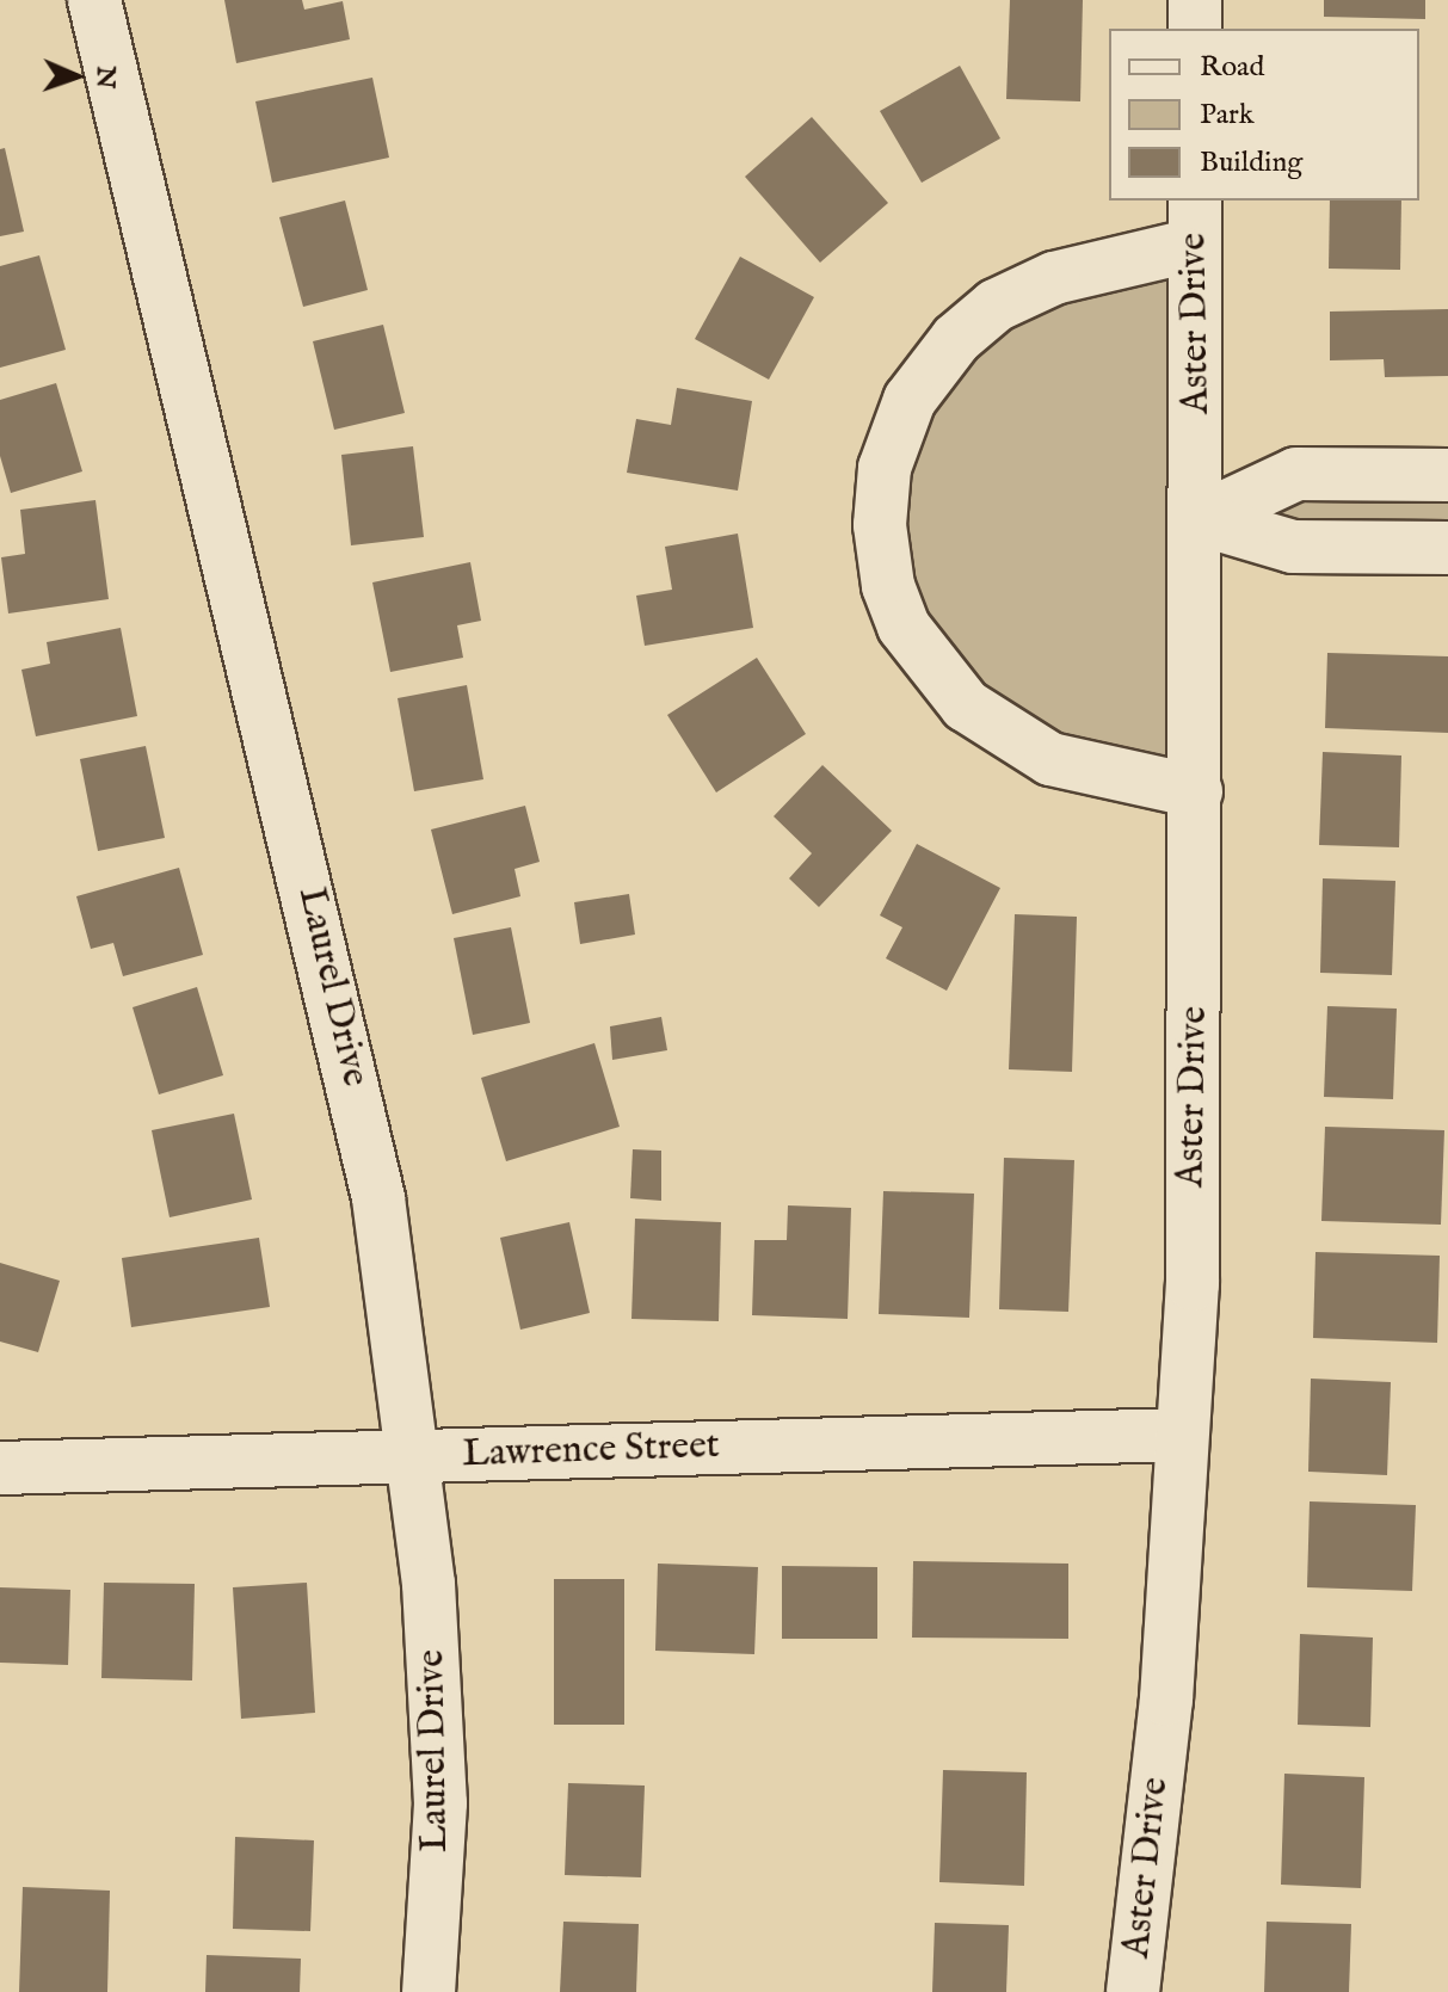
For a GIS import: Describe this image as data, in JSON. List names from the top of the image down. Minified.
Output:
{"streets":{"street":["Aster Drive","Laurel Drive","Lawrence Street"]},"crossings":[["Aster Drive","Lawrence Street"],["Laurel Drive","Lawrence Street"]],"legend":["Road","Park","Building"],"north":"right"}
